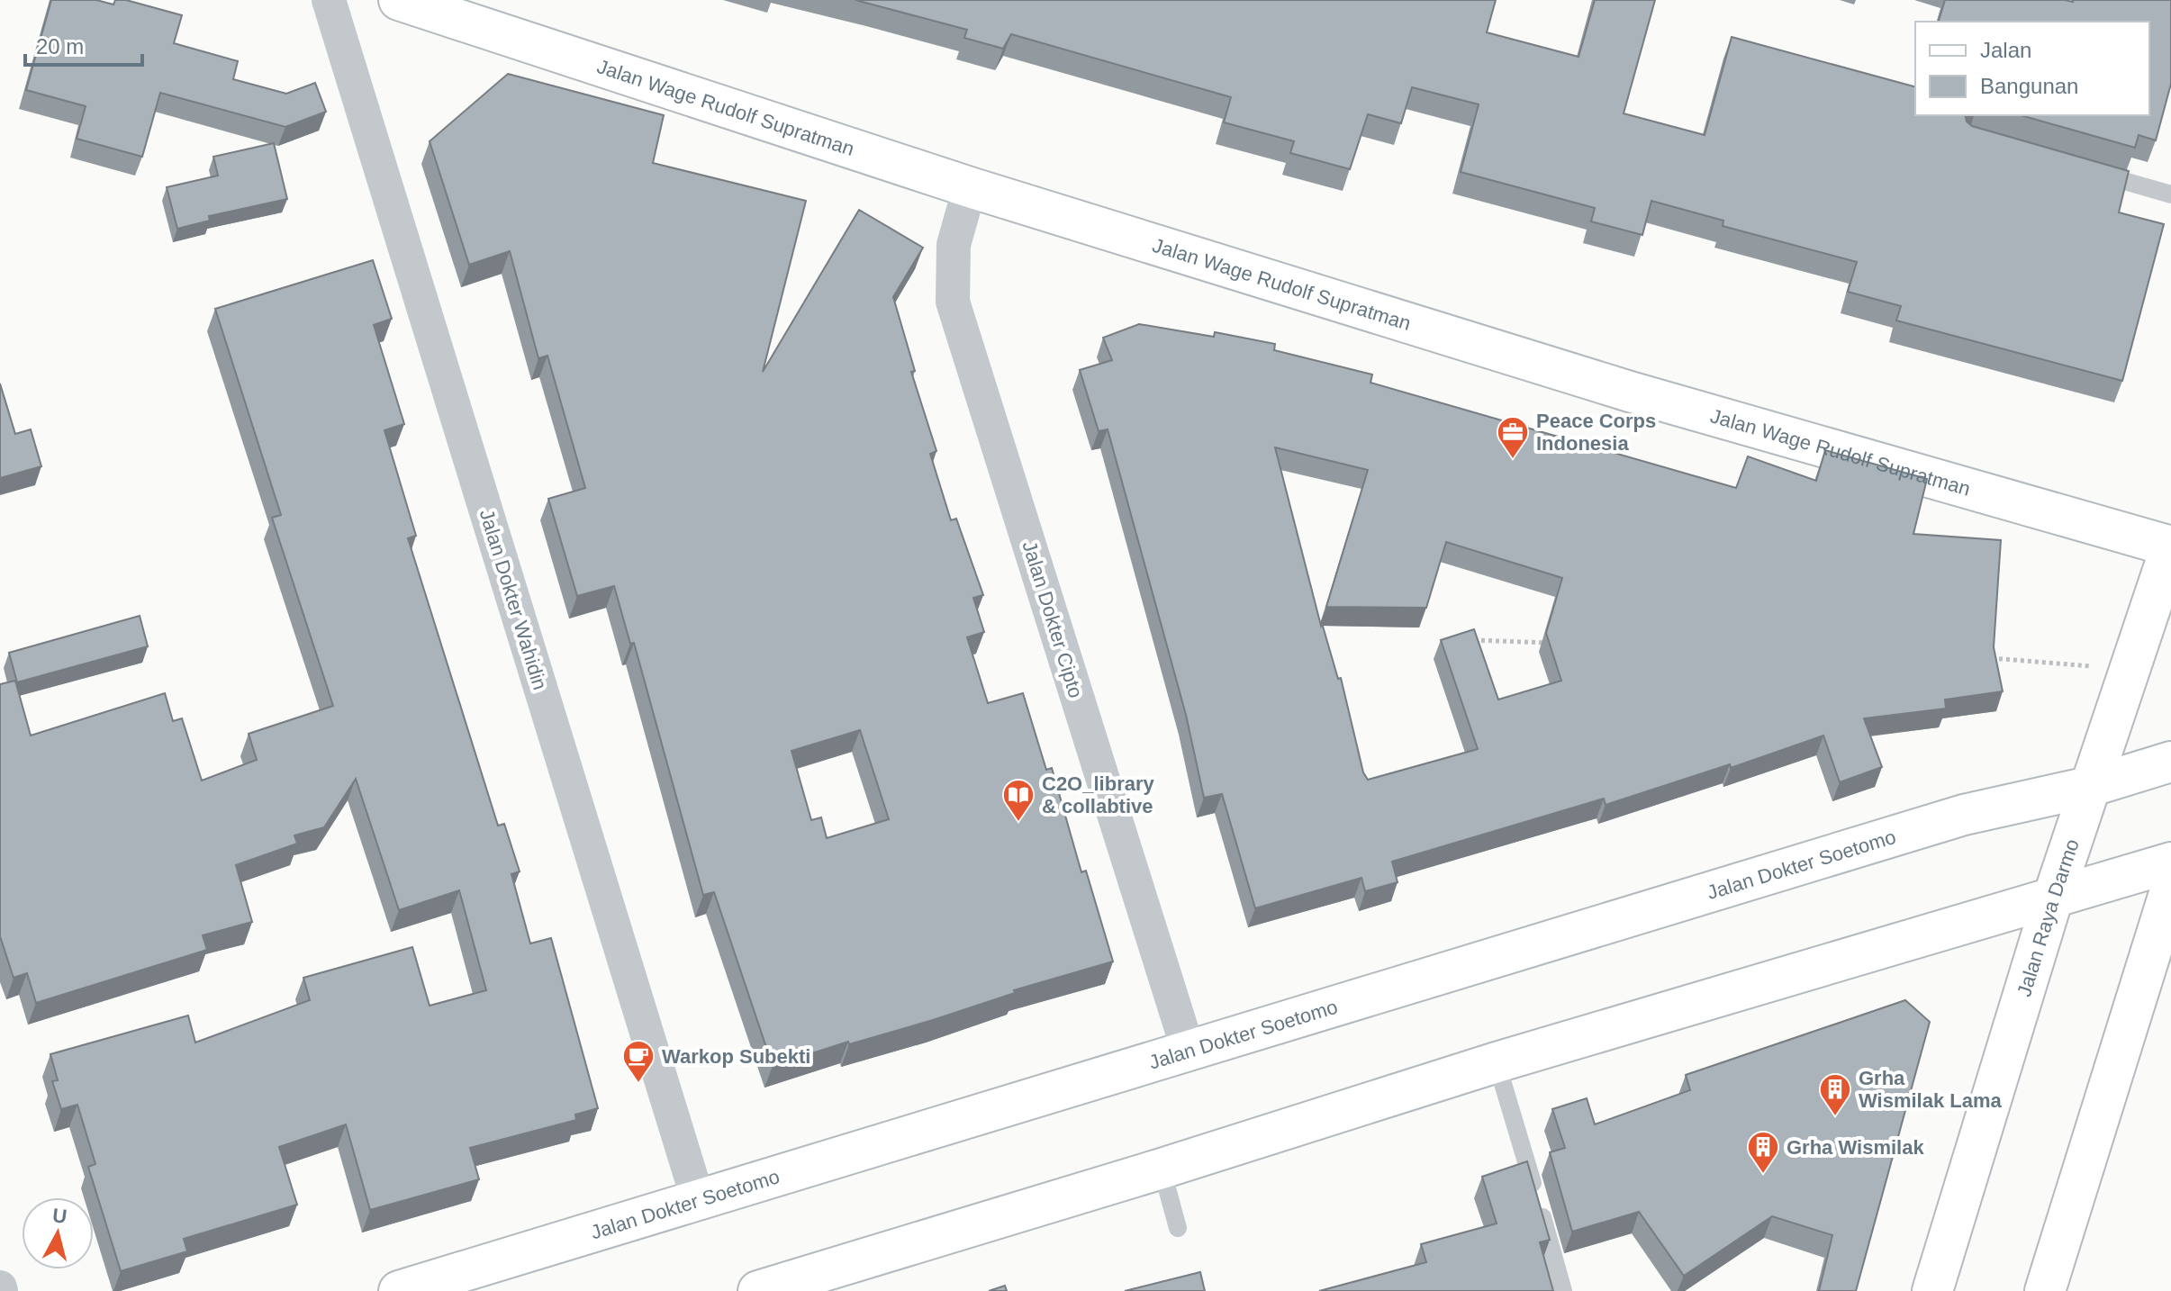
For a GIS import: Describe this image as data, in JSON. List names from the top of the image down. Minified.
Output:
{"streets":{"main road":["Jalan Wage Rudolf Supratman","Jalan Dokter Soetomo","Jalan Raya Darmo"],"street":["Jalan Dokter Wahidin","Jalan Dokter Cipto"]},"crossings":[["Jalan Wage Rudolf Supratman","Jalan Dokter Cipto"],["Jalan Wage Rudolf Supratman","Jalan Raya Darmo"],["Jalan Dokter Wahidin","Jalan Dokter Soetomo"],["Jalan Dokter Cipto","Jalan Dokter Soetomo"],["Jalan Dokter Soetomo","Jalan Raya Darmo"]],"places":{"office":["Peace Corps Indonesia"],"library":["C2O_library & collabtive"],"cafe":["Warkop Subekti"],"building":["Grha Wismilak Lama","Grha Wismilak"]},"legend":["Jalan","Bangunan"],"scale_bar":"20 m","north":"top"}
